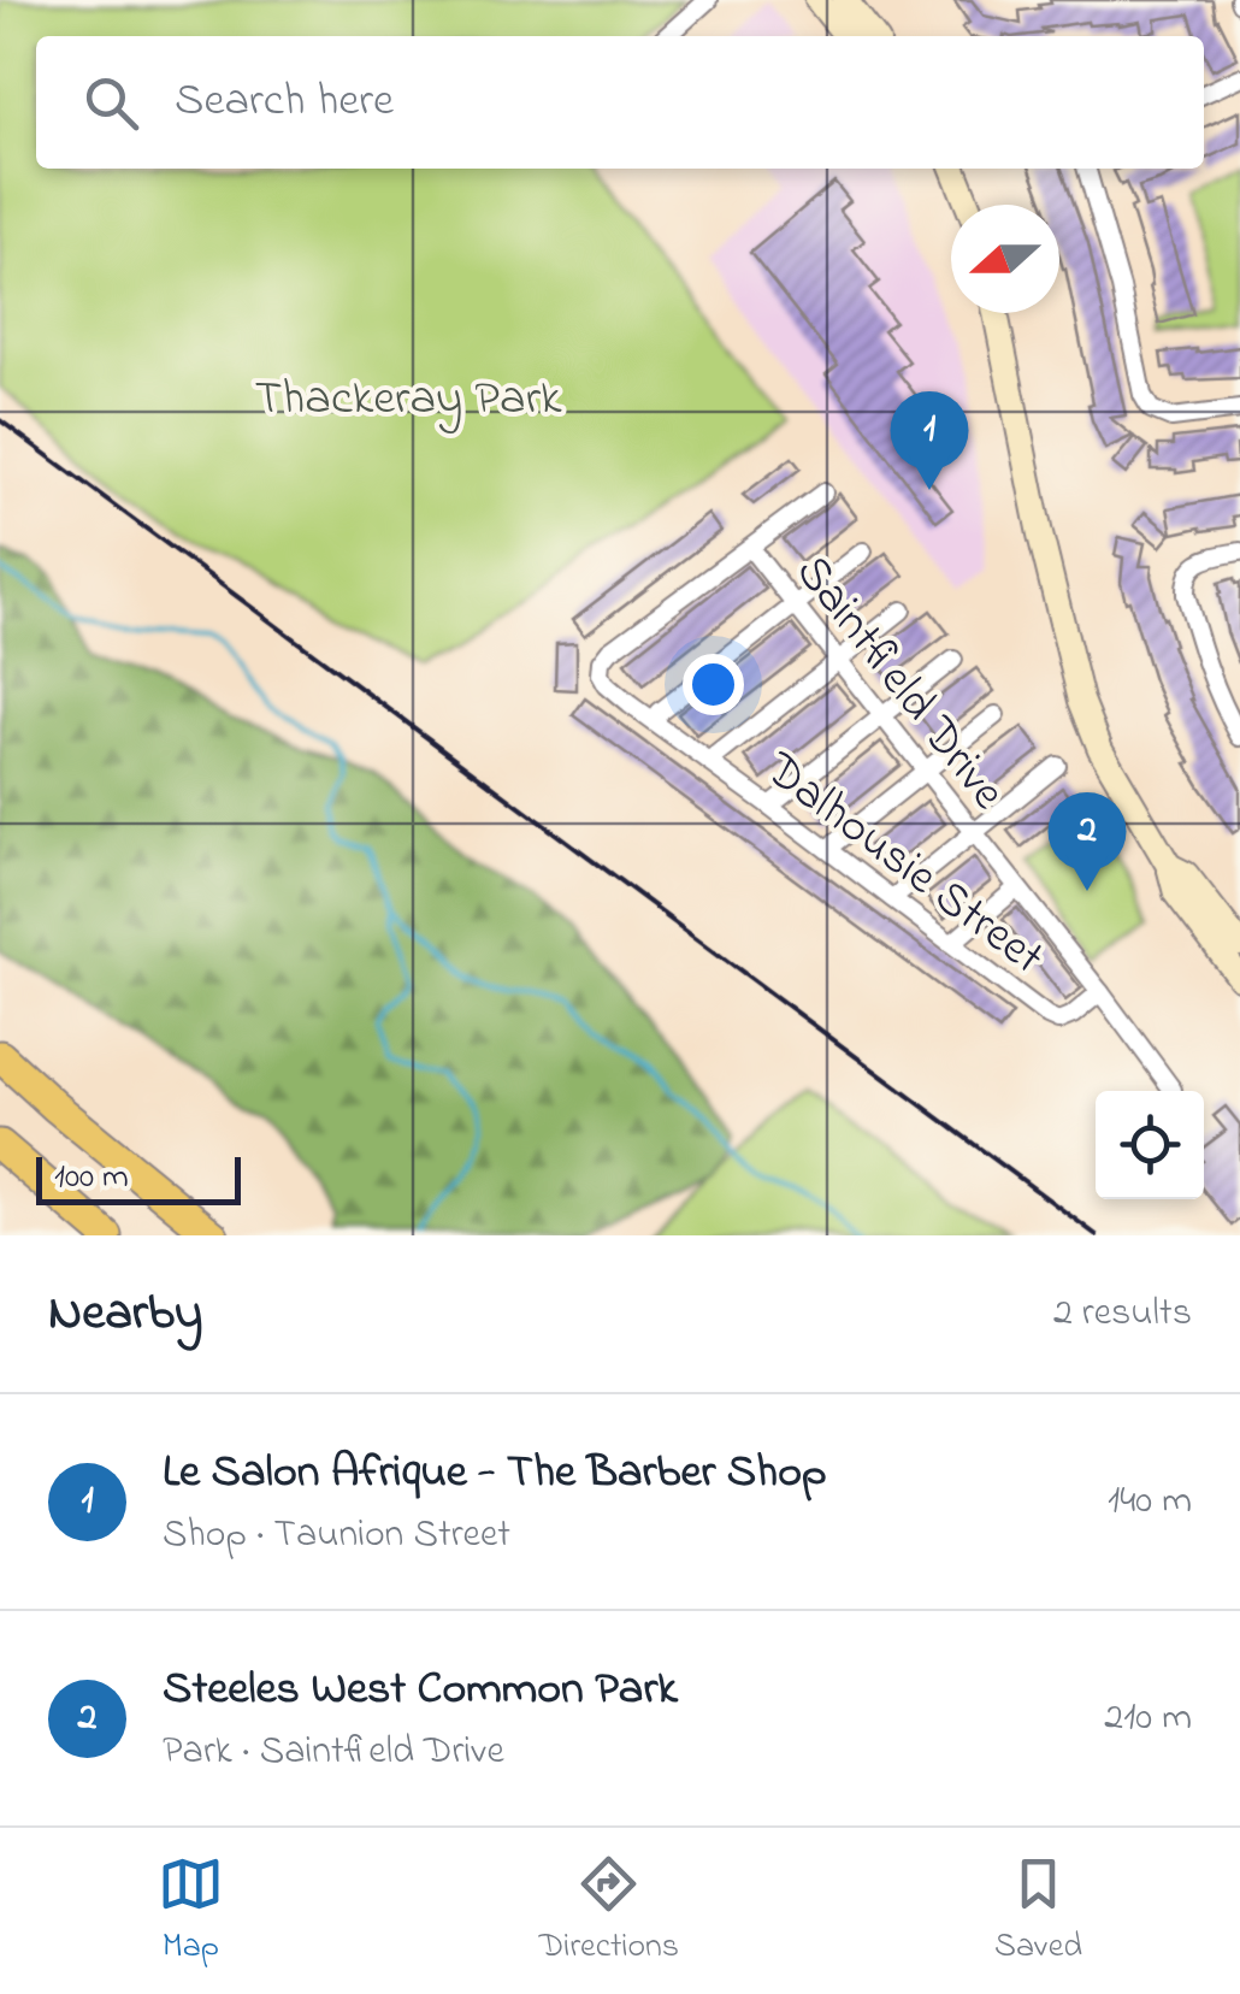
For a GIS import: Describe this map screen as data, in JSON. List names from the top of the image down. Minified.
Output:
{"streets":{"street":["Saintfield Drive","Dalhousie Street"]},"crossings":[["Saintfield Drive","Dalhousie Street"]],"parks":["Thackeray Park"],"scale_bar":"100 m","north":"left","page":{"search":"Search here","pins":["1","2"],"scale":"100 m","heading":["Nearby","2 results"],"list":[{"mark":"1","name":"Le Salon Afrique - The Barber Shop","note":"Shop · Taunion Street","value":"140 m"},{"mark":"2","name":"Steeles West Common Park","note":"Park · Saintfield Drive","value":"210 m"}],"nav":["Map","Directions","Saved"]}}
